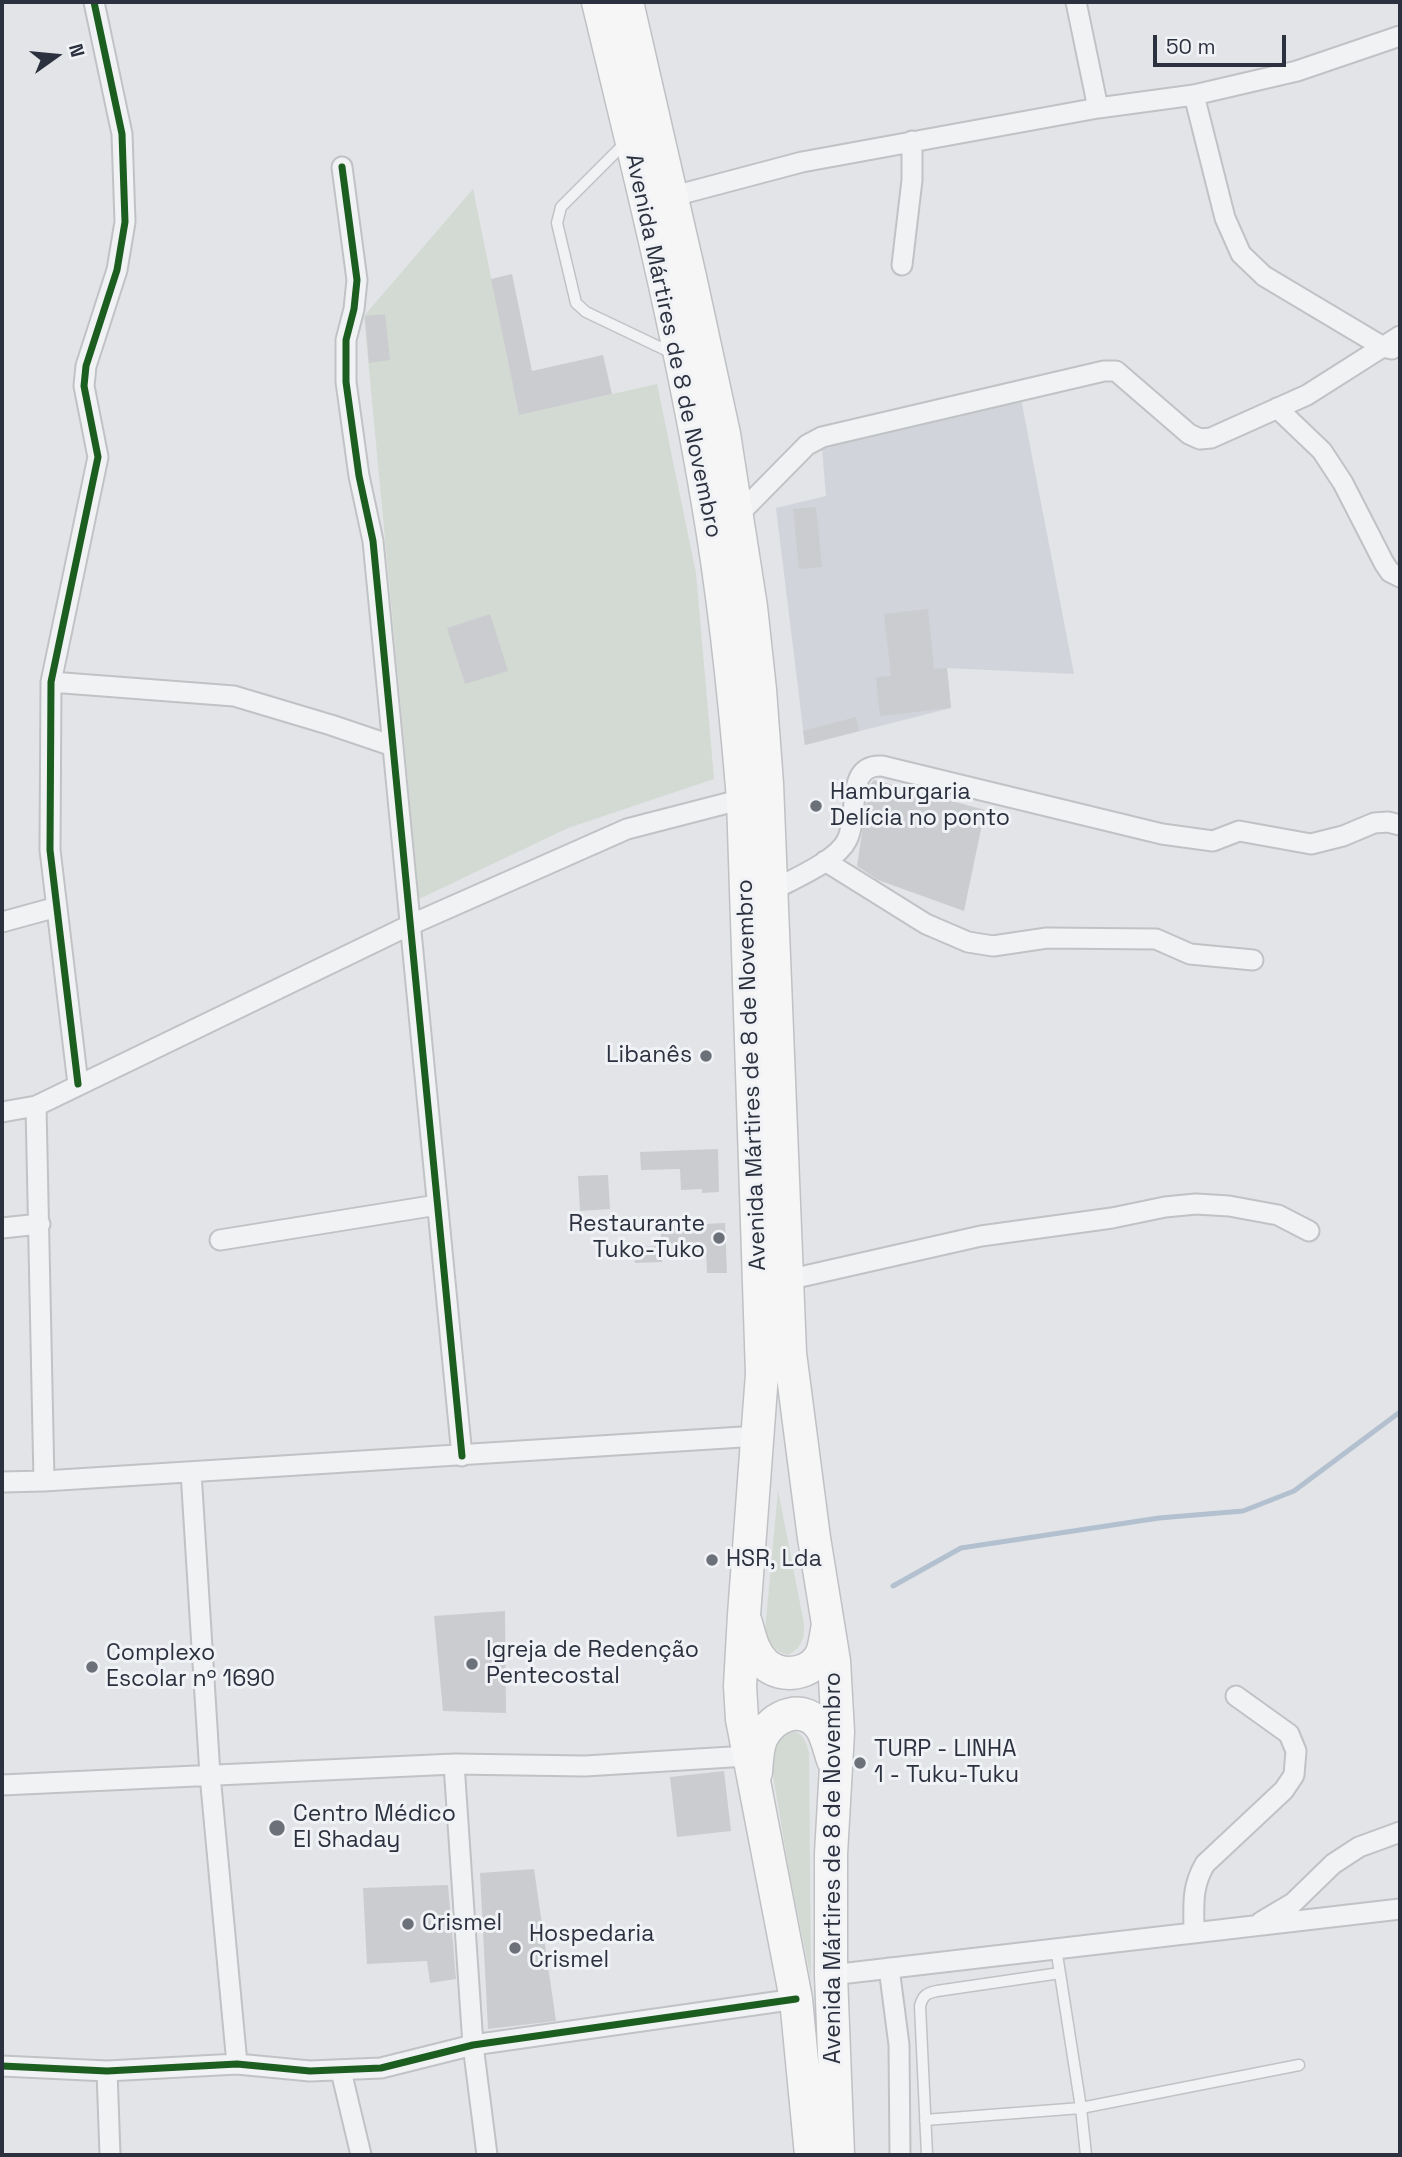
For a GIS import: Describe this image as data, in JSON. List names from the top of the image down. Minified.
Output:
{"streets":{"main road":["Avenida Mártires de 8 de Novembro"]},"places":["Hamburgaria Delícia no ponto","Libanês","Restaurante Tuko-Tuko","HSR, Lda","Igreja de Redenção Pentecostal","Complexo Escolar nº 1690","TURP - LINHA 1 - Tuku-Tuku","Centro Médico El Shaday","Crismel","Hospedaria Crismel"],"scale_bar":"50 m","north":"right"}
